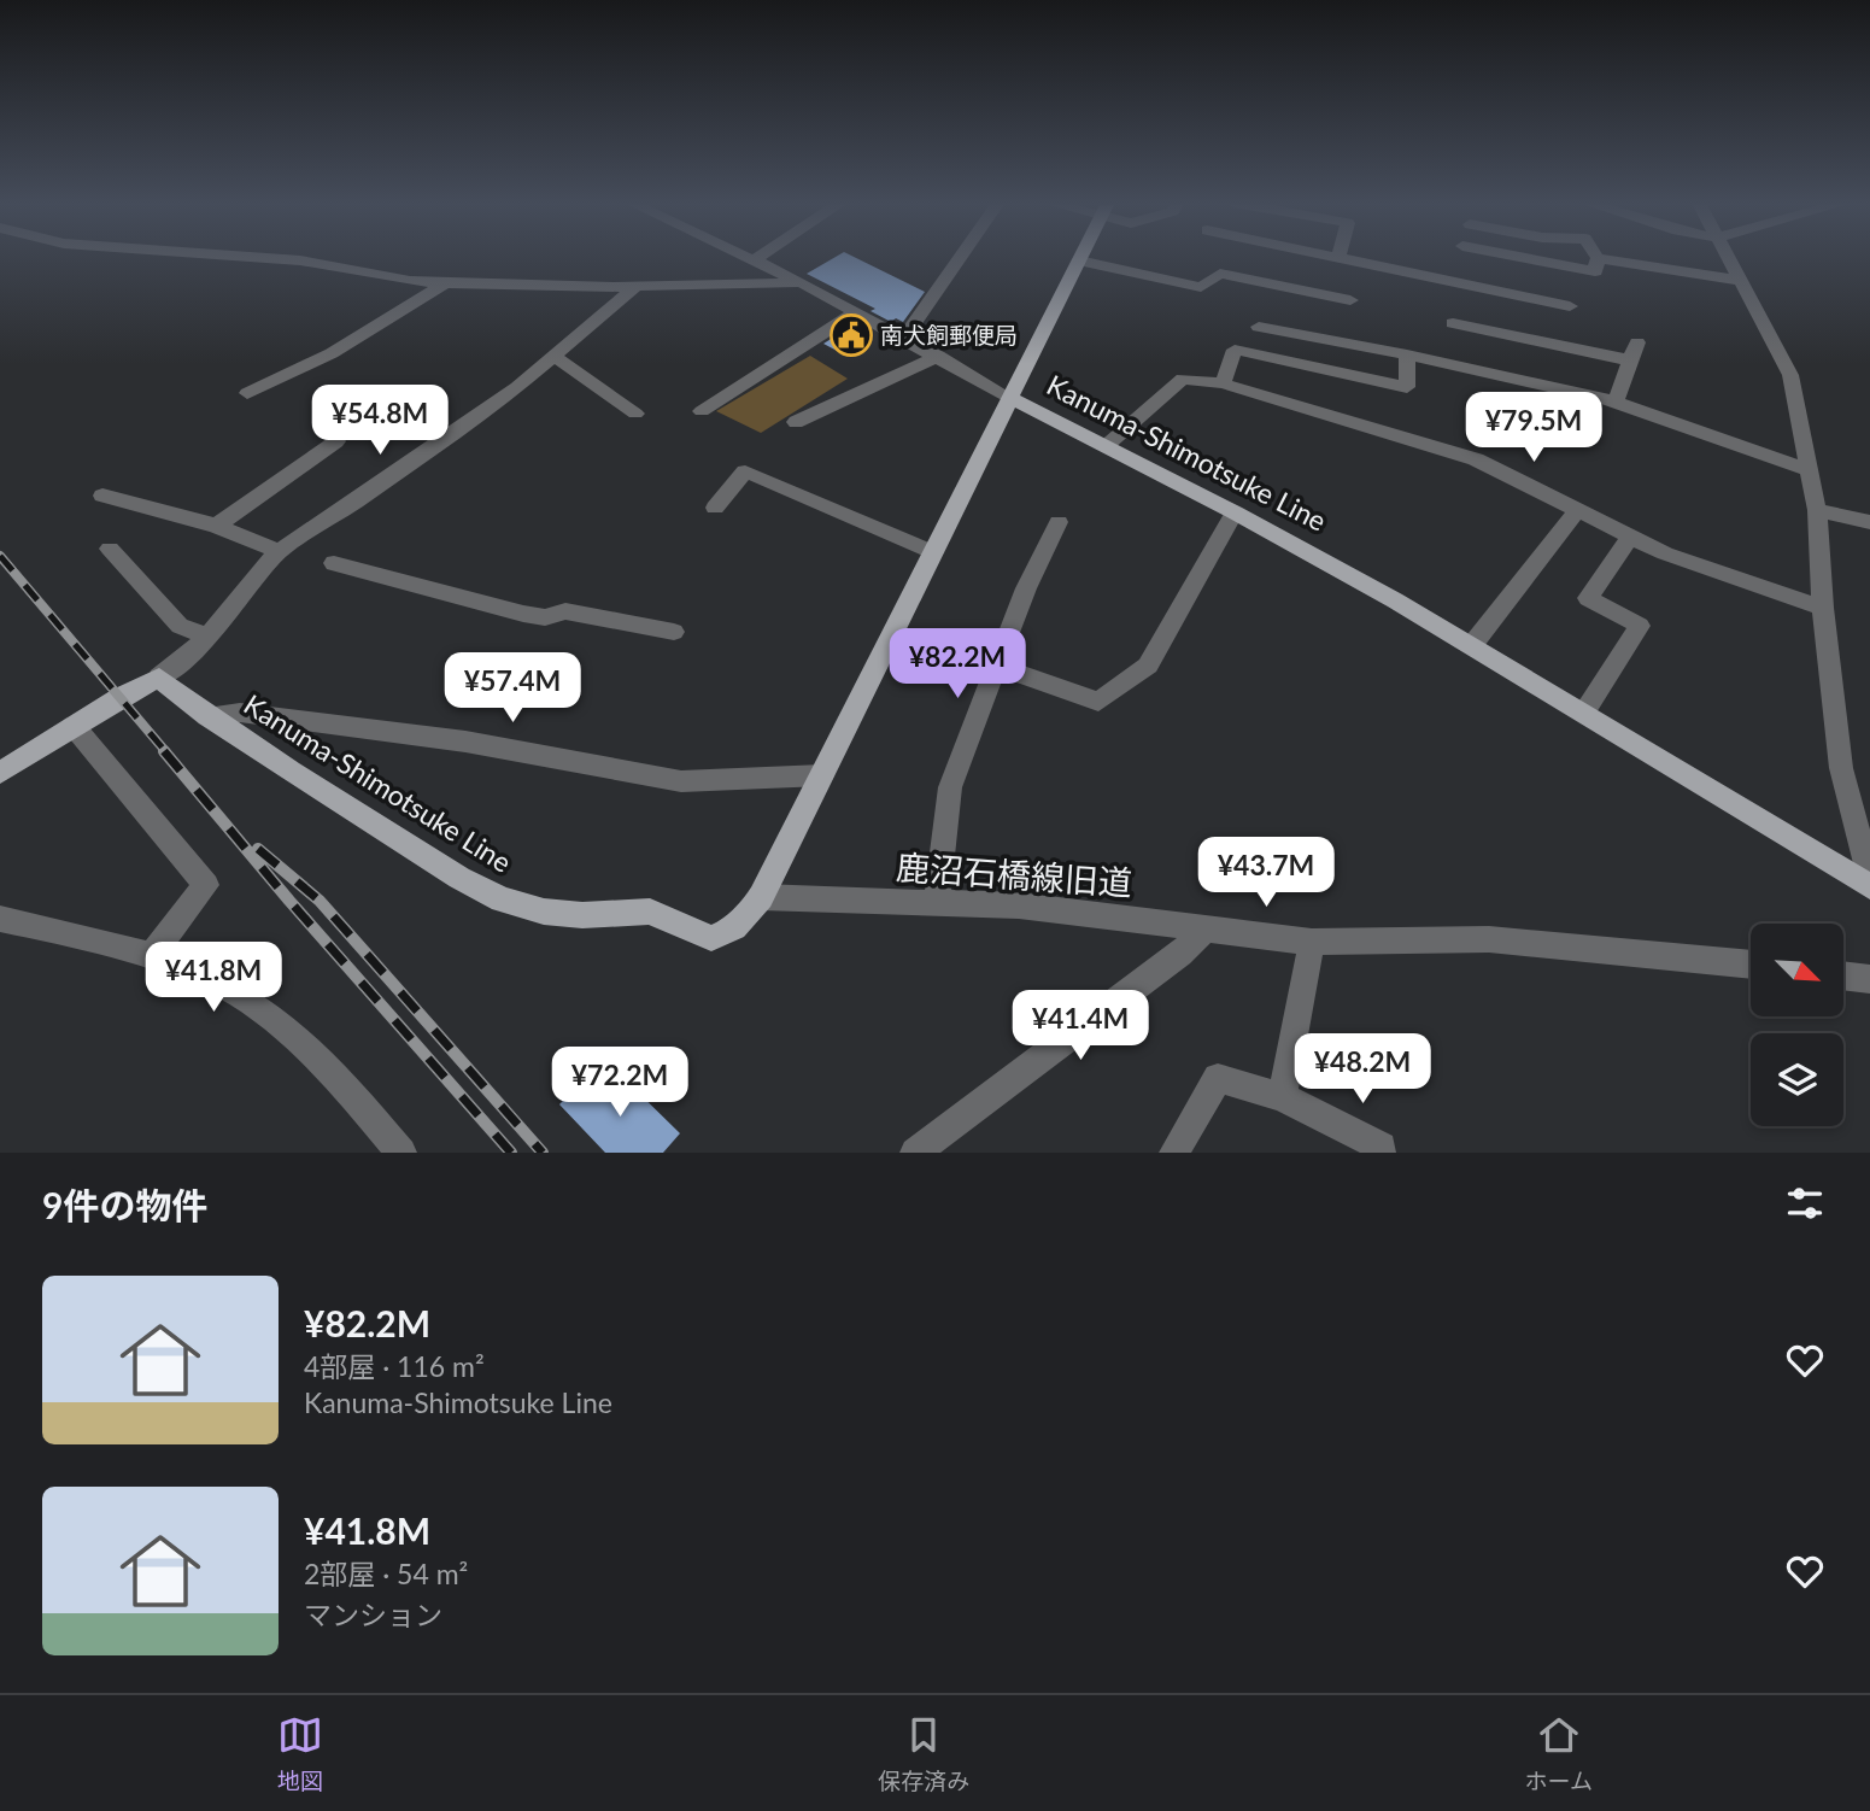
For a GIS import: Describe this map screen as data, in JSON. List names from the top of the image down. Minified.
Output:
{"streets":{"main road":["Kanuma-Shimotsuke Line"],"street":["鹿沼石橋線旧道"]},"crossings":[["Kanuma-Shimotsuke Line","鹿沼石橋線旧道"]],"places":{"public building":["南犬飼郵便局"]},"north":"bottom right","page":{"price":["¥54.8M","¥79.5M","¥82.2M","¥57.4M","¥43.7M","¥41.8M","¥41.4M","¥48.2M","¥72.2M"],"heading":"9件の物件","list":[{"name":"¥82.2M","note":"4部屋 · 116 m² · Kanuma-Shimotsuke Line"},{"name":"¥41.8M","note":"2部屋 · 54 m² · マンション"}],"tabs":["地図","保存済み","ホーム"]}}
